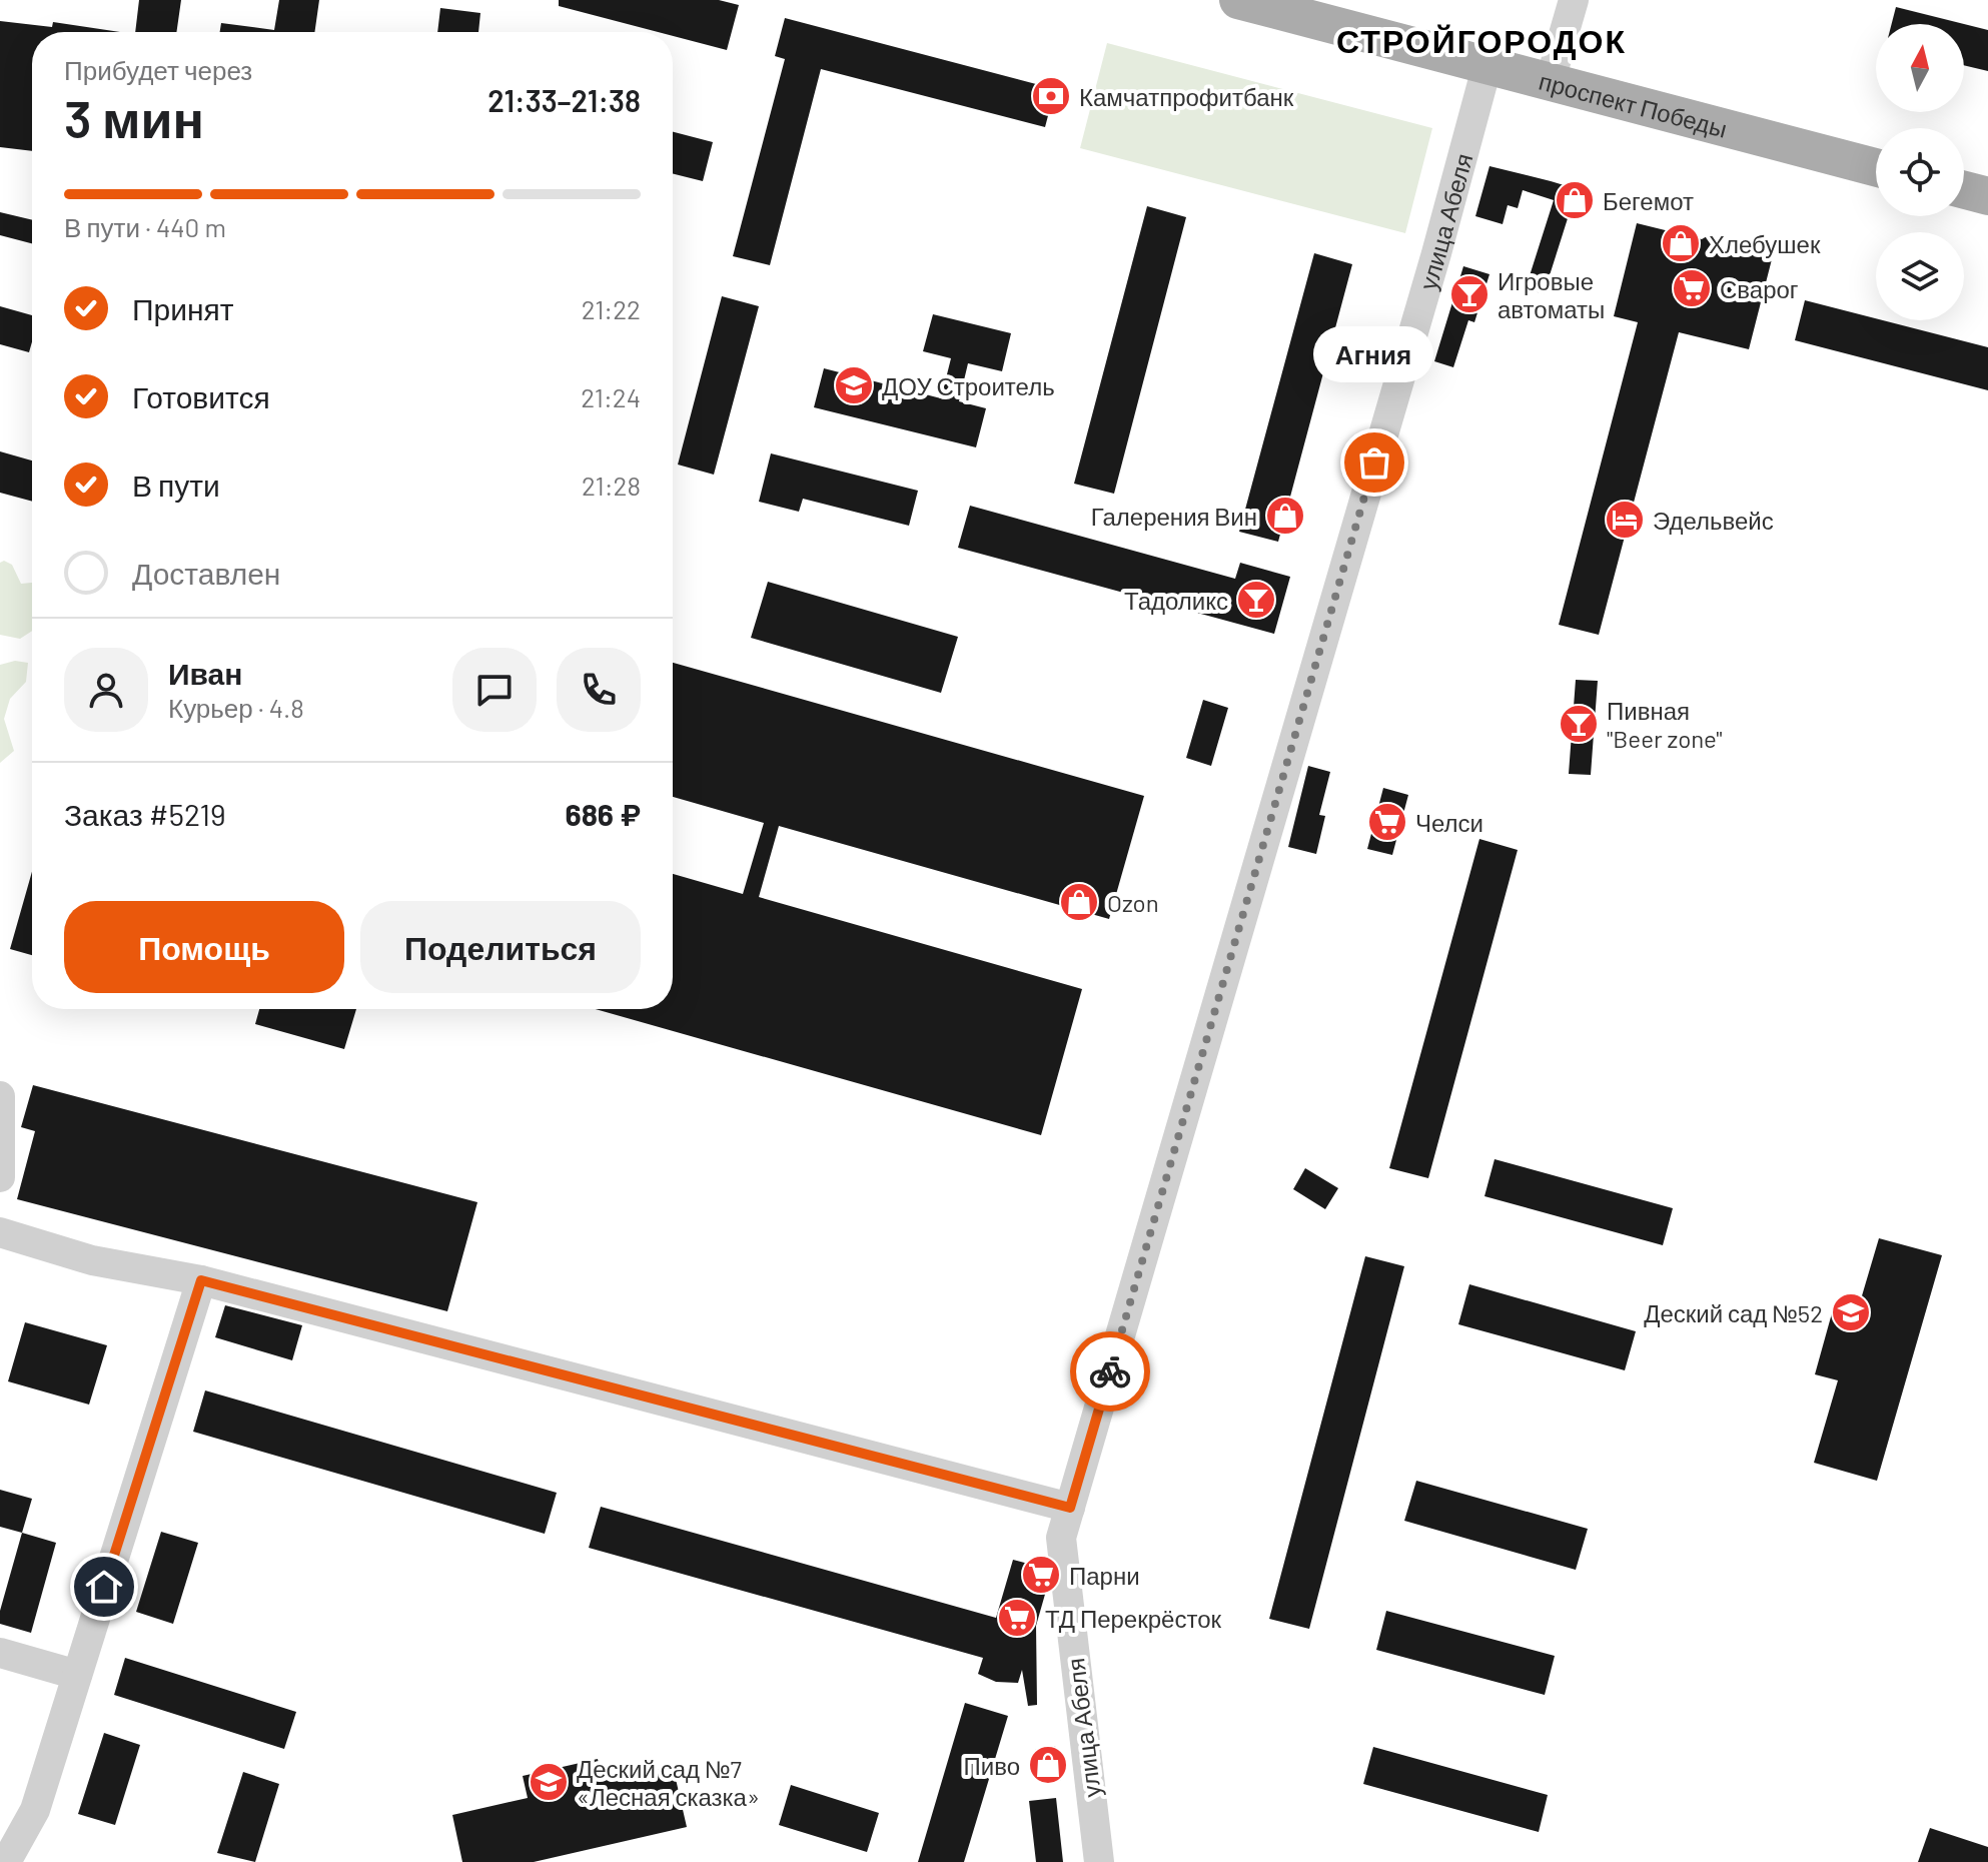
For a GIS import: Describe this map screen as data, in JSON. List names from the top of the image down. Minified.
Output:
{"streets":{"main road":["проспект Победы"],"street":["улица Абеля"]},"crossings":[["проспект Победы","улица Абеля"]],"districts":["СТРОЙГОРОДОК"],"places":{"bank":["Камчатпрофитбанк"],"shop":["Бегемот","Хлебушек","Галерения Вин","Ozon","Пиво"],"supermarket":["Сварог","Челси","Парни","ТД Перекрёсток"],"bar":["Игровые автоматы","Тадоликс","Пивная \"Beer zone\""],"school or university":["ДОУ Строитель","Деский сад №52","Деский сад №7 «Лесная сказка»"],"other":["Агния"],"hotel":["Эдельвейс"]},"north":"top","page":{"heading":["3 мин","Прибудет через","21:33–21:38"],"panel":["Иван","Курьер · 4.8","Заказ #5219","686 ₽"],"bar":"В пути · 440 m","list":[["Принят","21:22"],["Готовится","21:24"],["В пути","21:28"],"Доставлен"],"bubble":"Агния","buttons":["Помощь","Поделиться"]}}
